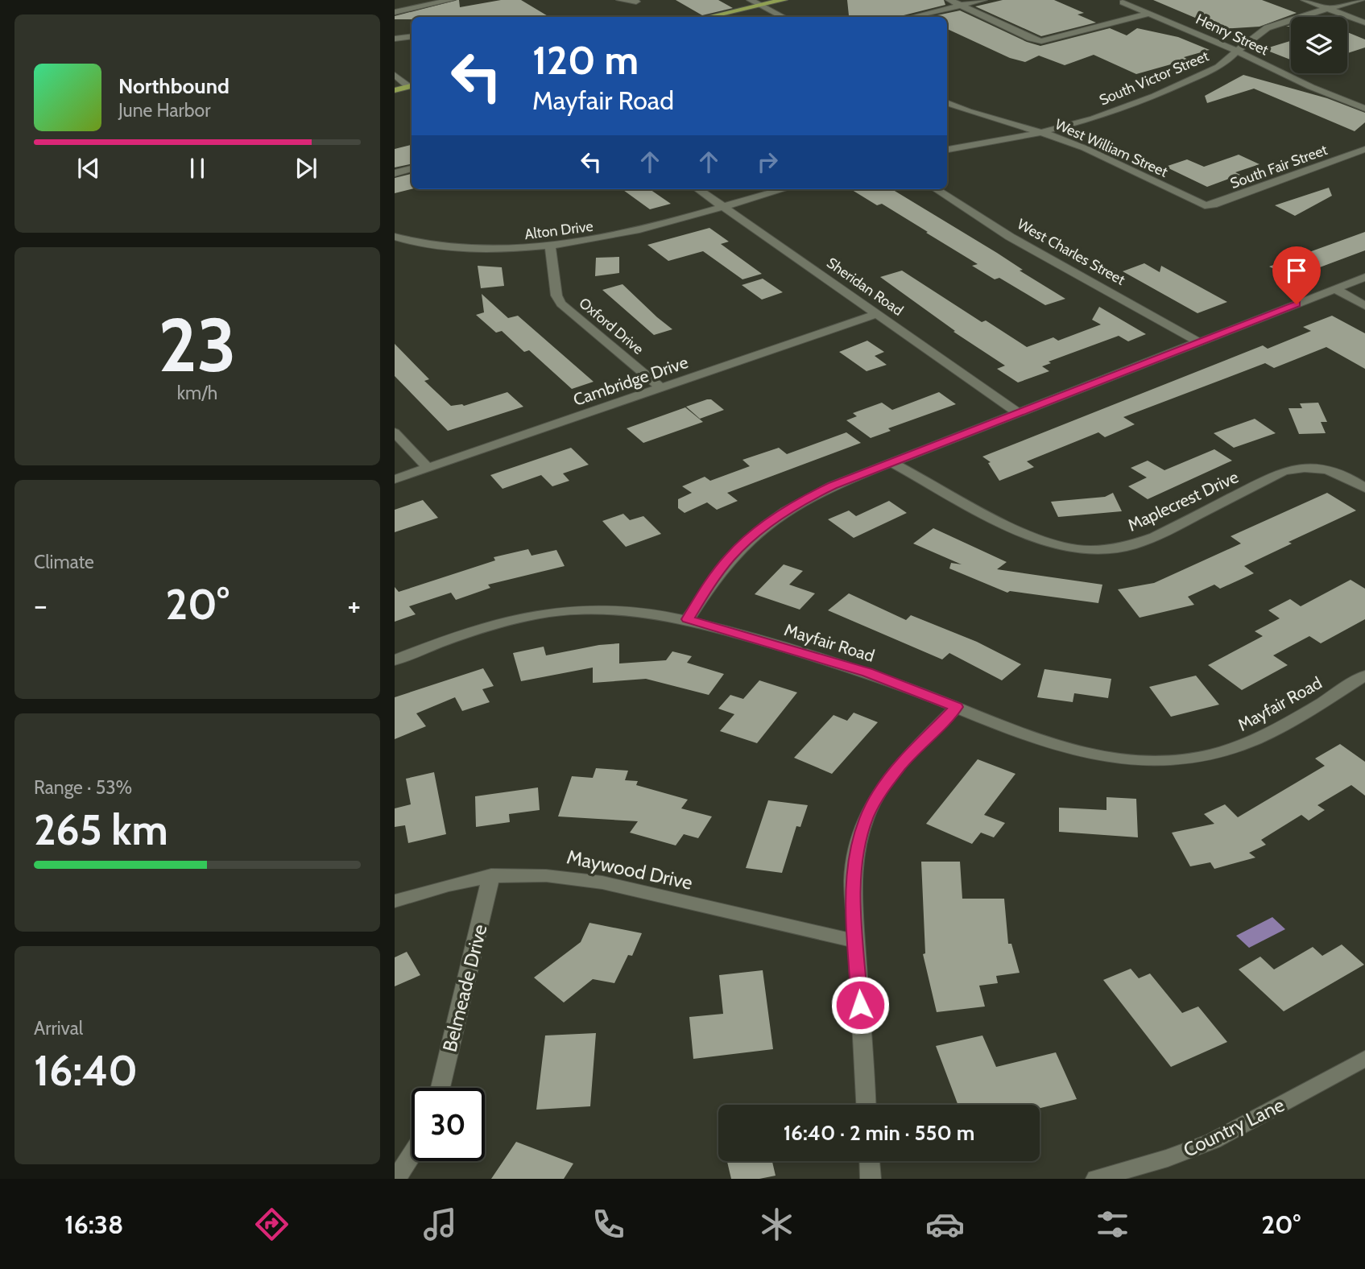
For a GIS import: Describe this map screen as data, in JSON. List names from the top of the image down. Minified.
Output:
{"streets":{"street":["Henry Street","South Victor Street","West William Street","South Fair Street","Alton Drive","West Charles Street","Sheridan Road","Oxford Drive","Cambridge Drive","Maplecrest Drive","Mayfair Road","Maywood Drive","Belmeade Drive","Country Lane"]},"crossings":[["Henry Street","South Victor Street"],["South Victor Street","West William Street"],["West William Street","South Fair Street"],["Alton Drive","Sheridan Road"],["Alton Drive","Oxford Drive"],["Sheridan Road","Cambridge Drive"],["Oxford Drive","Cambridge Drive"],["Maywood Drive","Belmeade Drive"]],"page":{"turn":["120 m","Mayfair Road"],"song":["Northbound","June Harbor"],"tile":[["23","km/h"],"Climate",["Range · 53%","265 km"],["Arrival","16:40"]],"heat":["−","20°","+"],"limit":"30","trip":"16:40 · 2 min · 550 m","tabs":["16:38","20°"]}}
